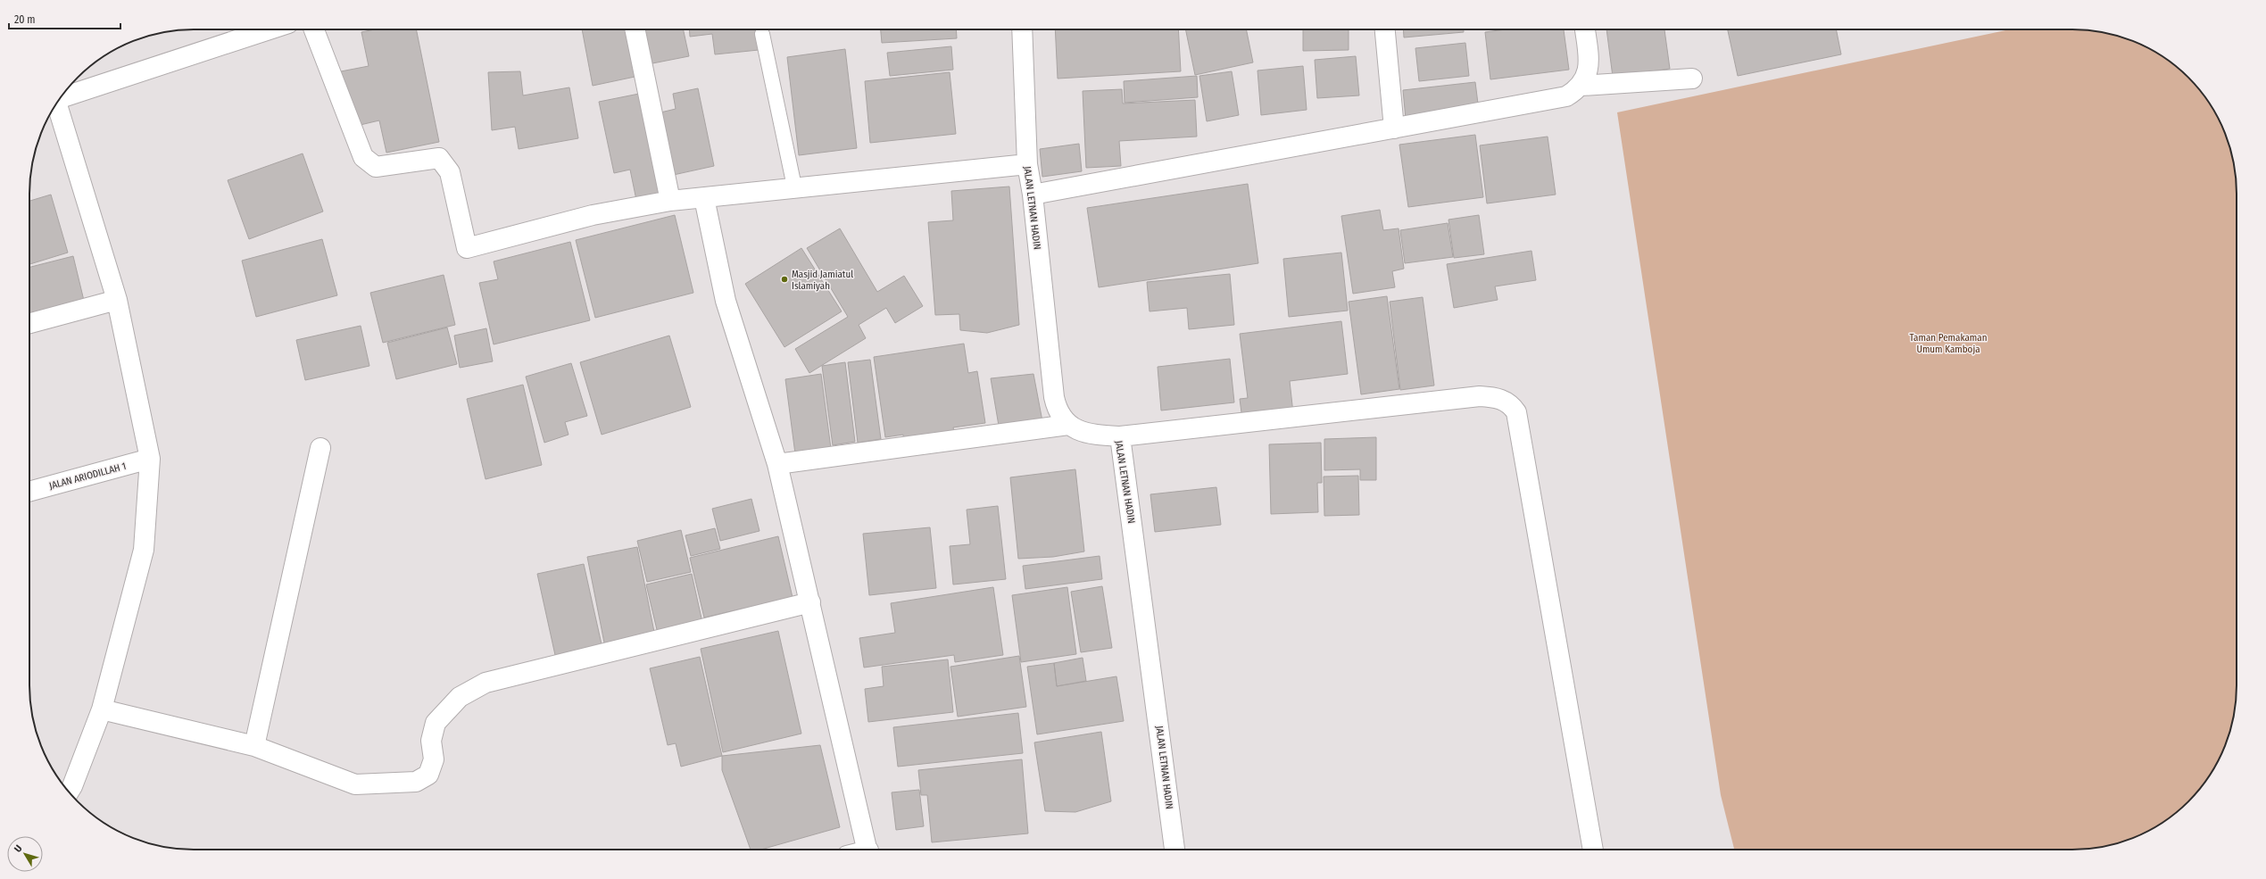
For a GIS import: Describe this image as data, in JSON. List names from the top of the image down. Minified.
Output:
{"streets":{"street":["JALAN LETNAN HADIN","JALAN ARIODILLAH 1"]},"parks":["Taman Pemakaman Umum Kamboja"],"places":["Masjid Jamiatul Islamiyah"],"scale_bar":"20 m","north":"top left"}
